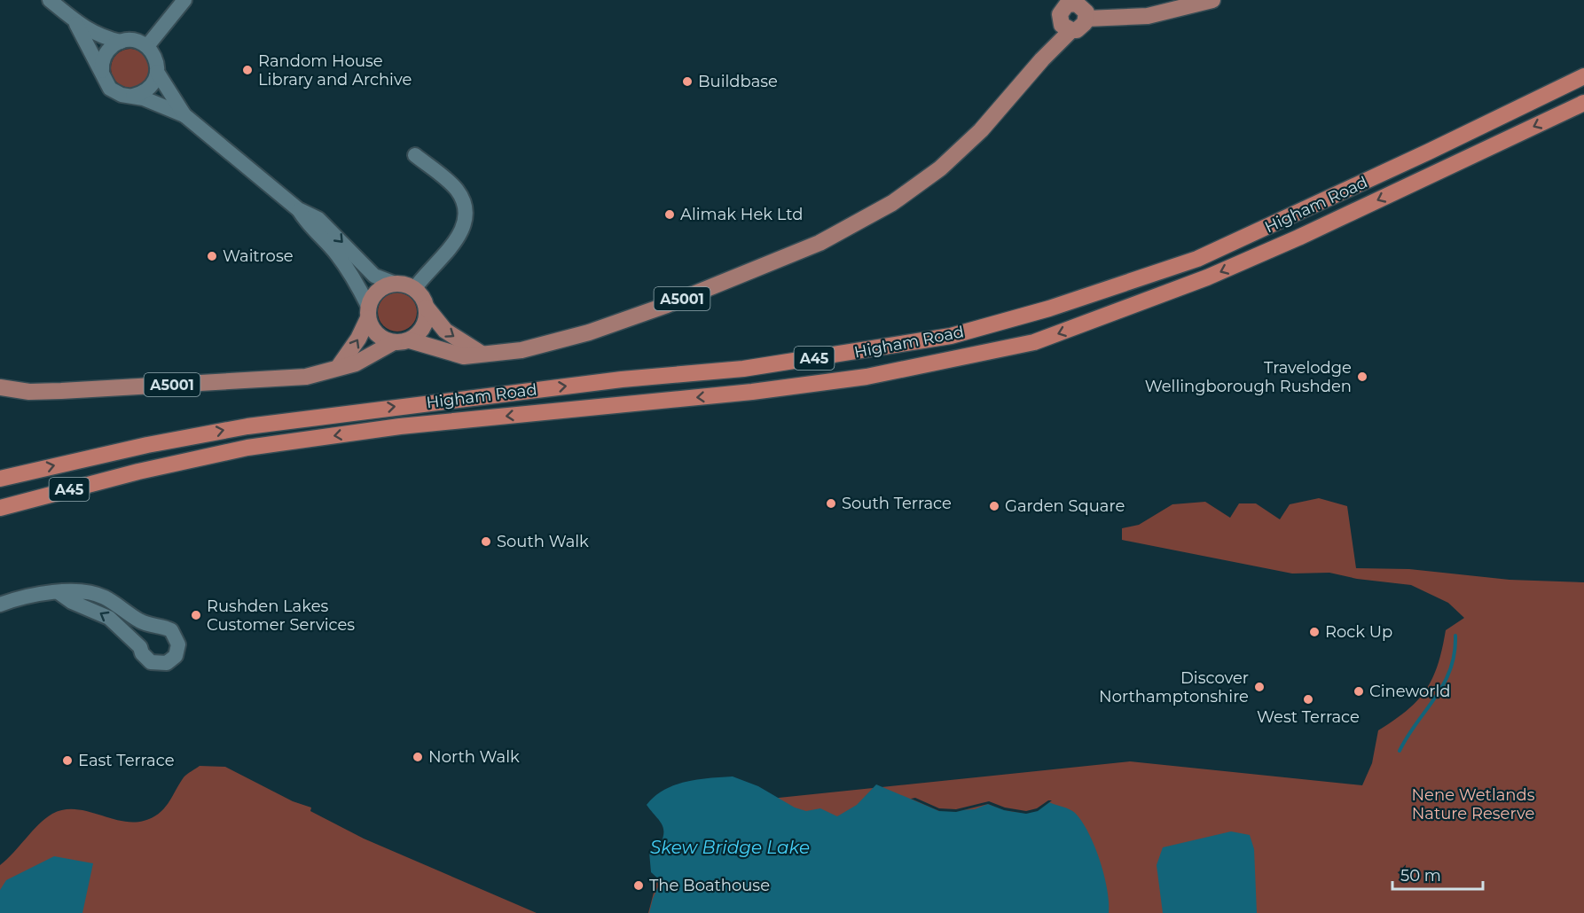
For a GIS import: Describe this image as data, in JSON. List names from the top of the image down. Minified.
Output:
{"streets":{"highway":["Higham Road","A45"],"main road":["A5001"]},"water":["Skew Bridge Lake"],"parks":["Nene Wetlands Nature Reserve"],"places":["Random House Library and Archive","Buildbase","Alimak Hek Ltd","Waitrose","Travelodge Wellingborough Rushden","South Terrace","Garden Square","South Walk","Rushden Lakes Customer Services","Rock Up","Discover Northamptonshire","Cineworld","West Terrace","North Walk","East Terrace","The Boathouse"],"scale_bar":"50 m"}
